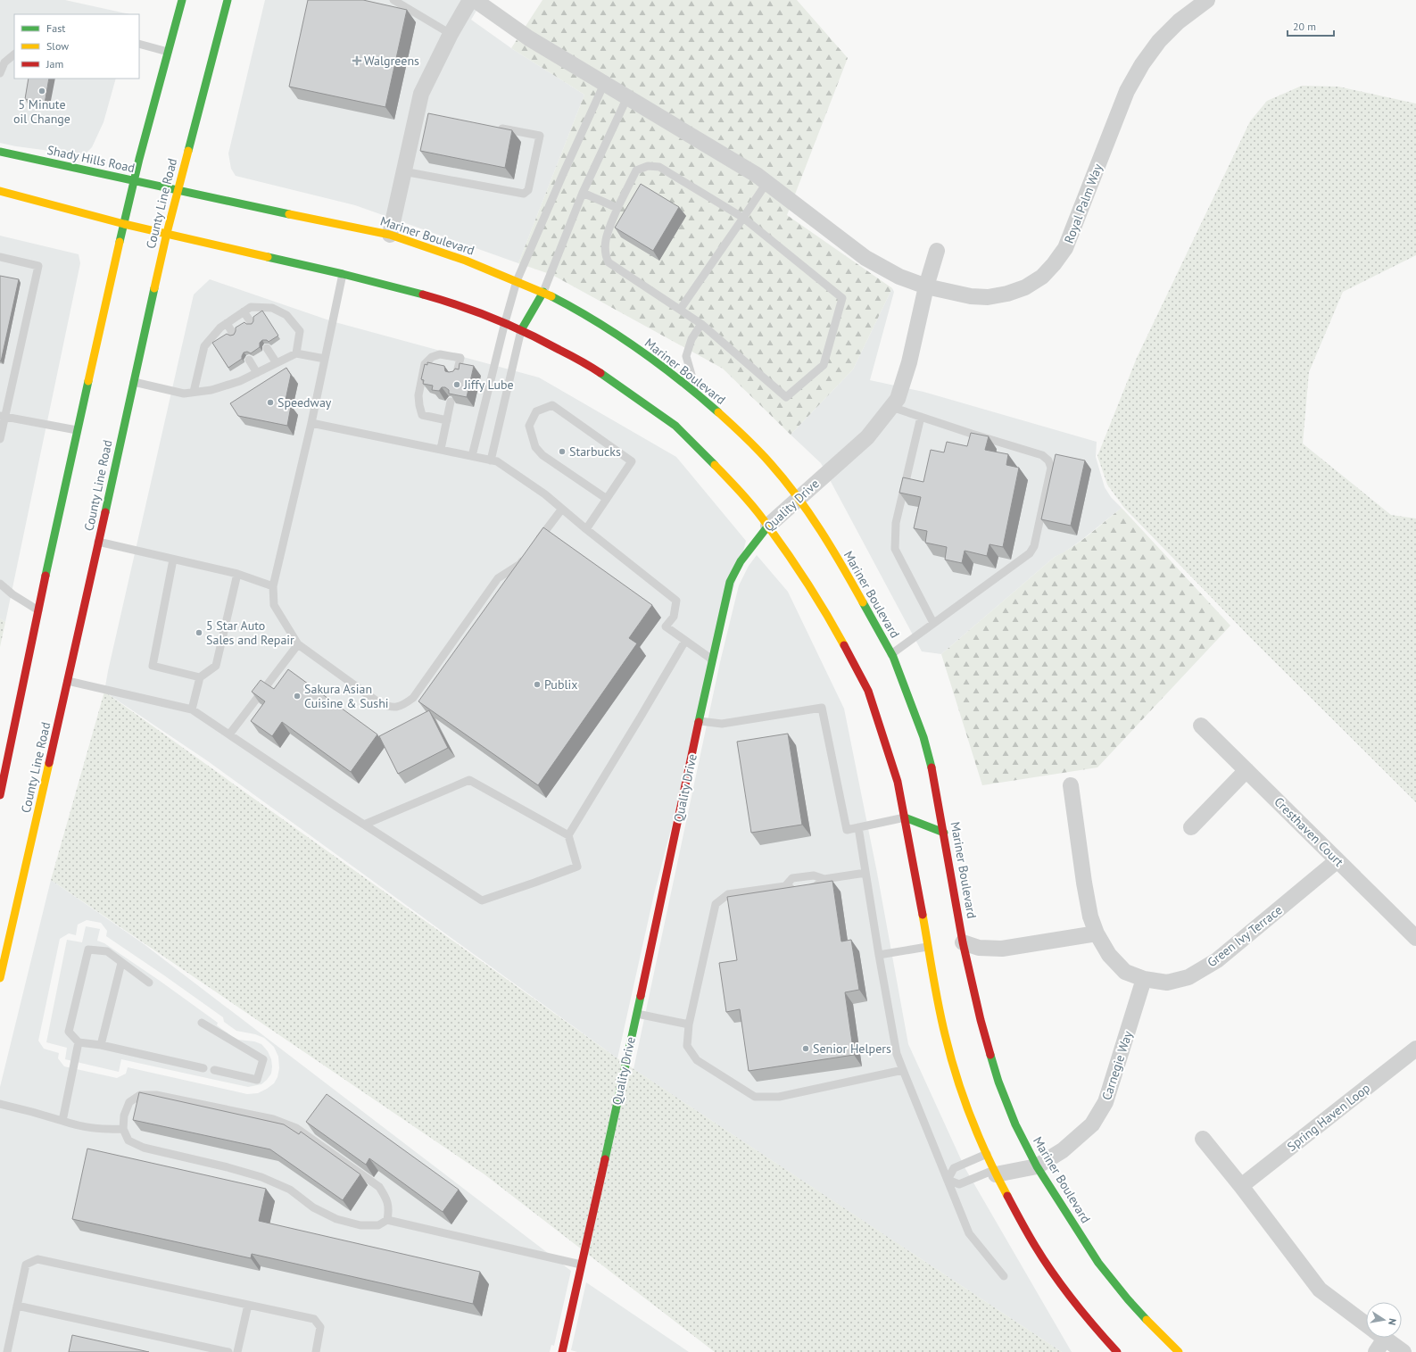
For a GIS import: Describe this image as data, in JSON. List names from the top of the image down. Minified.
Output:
{"streets":{"main road":["Shady Hills Road","County Line Road","Mariner Boulevard","Quality Drive"],"street":["Royal Palm Way","Cresthaven Court","Green Ivy Terrace","Carnegie Way","Spring Haven Loop"]},"crossings":[["Shady Hills Road","County Line Road"],["Shady Hills Road","Mariner Boulevard"],["County Line Road","Mariner Boulevard"],["Royal Palm Way","Quality Drive"],["Mariner Boulevard","Quality Drive"],["Mariner Boulevard","Carnegie Way"],["Cresthaven Court","Green Ivy Terrace"],["Green Ivy Terrace","Carnegie Way"]],"places":{"health":["Walgreens"],"other":["5 Minute oil Change","Jiffy Lube","Speedway","Starbucks","5 Star Auto Sales and Repair","Publix","Sakura Asian Cuisine & Sushi","Senior Helpers"]},"legend":["Fast","Slow","Jam"],"scale_bar":"20 m","north":"right"}
